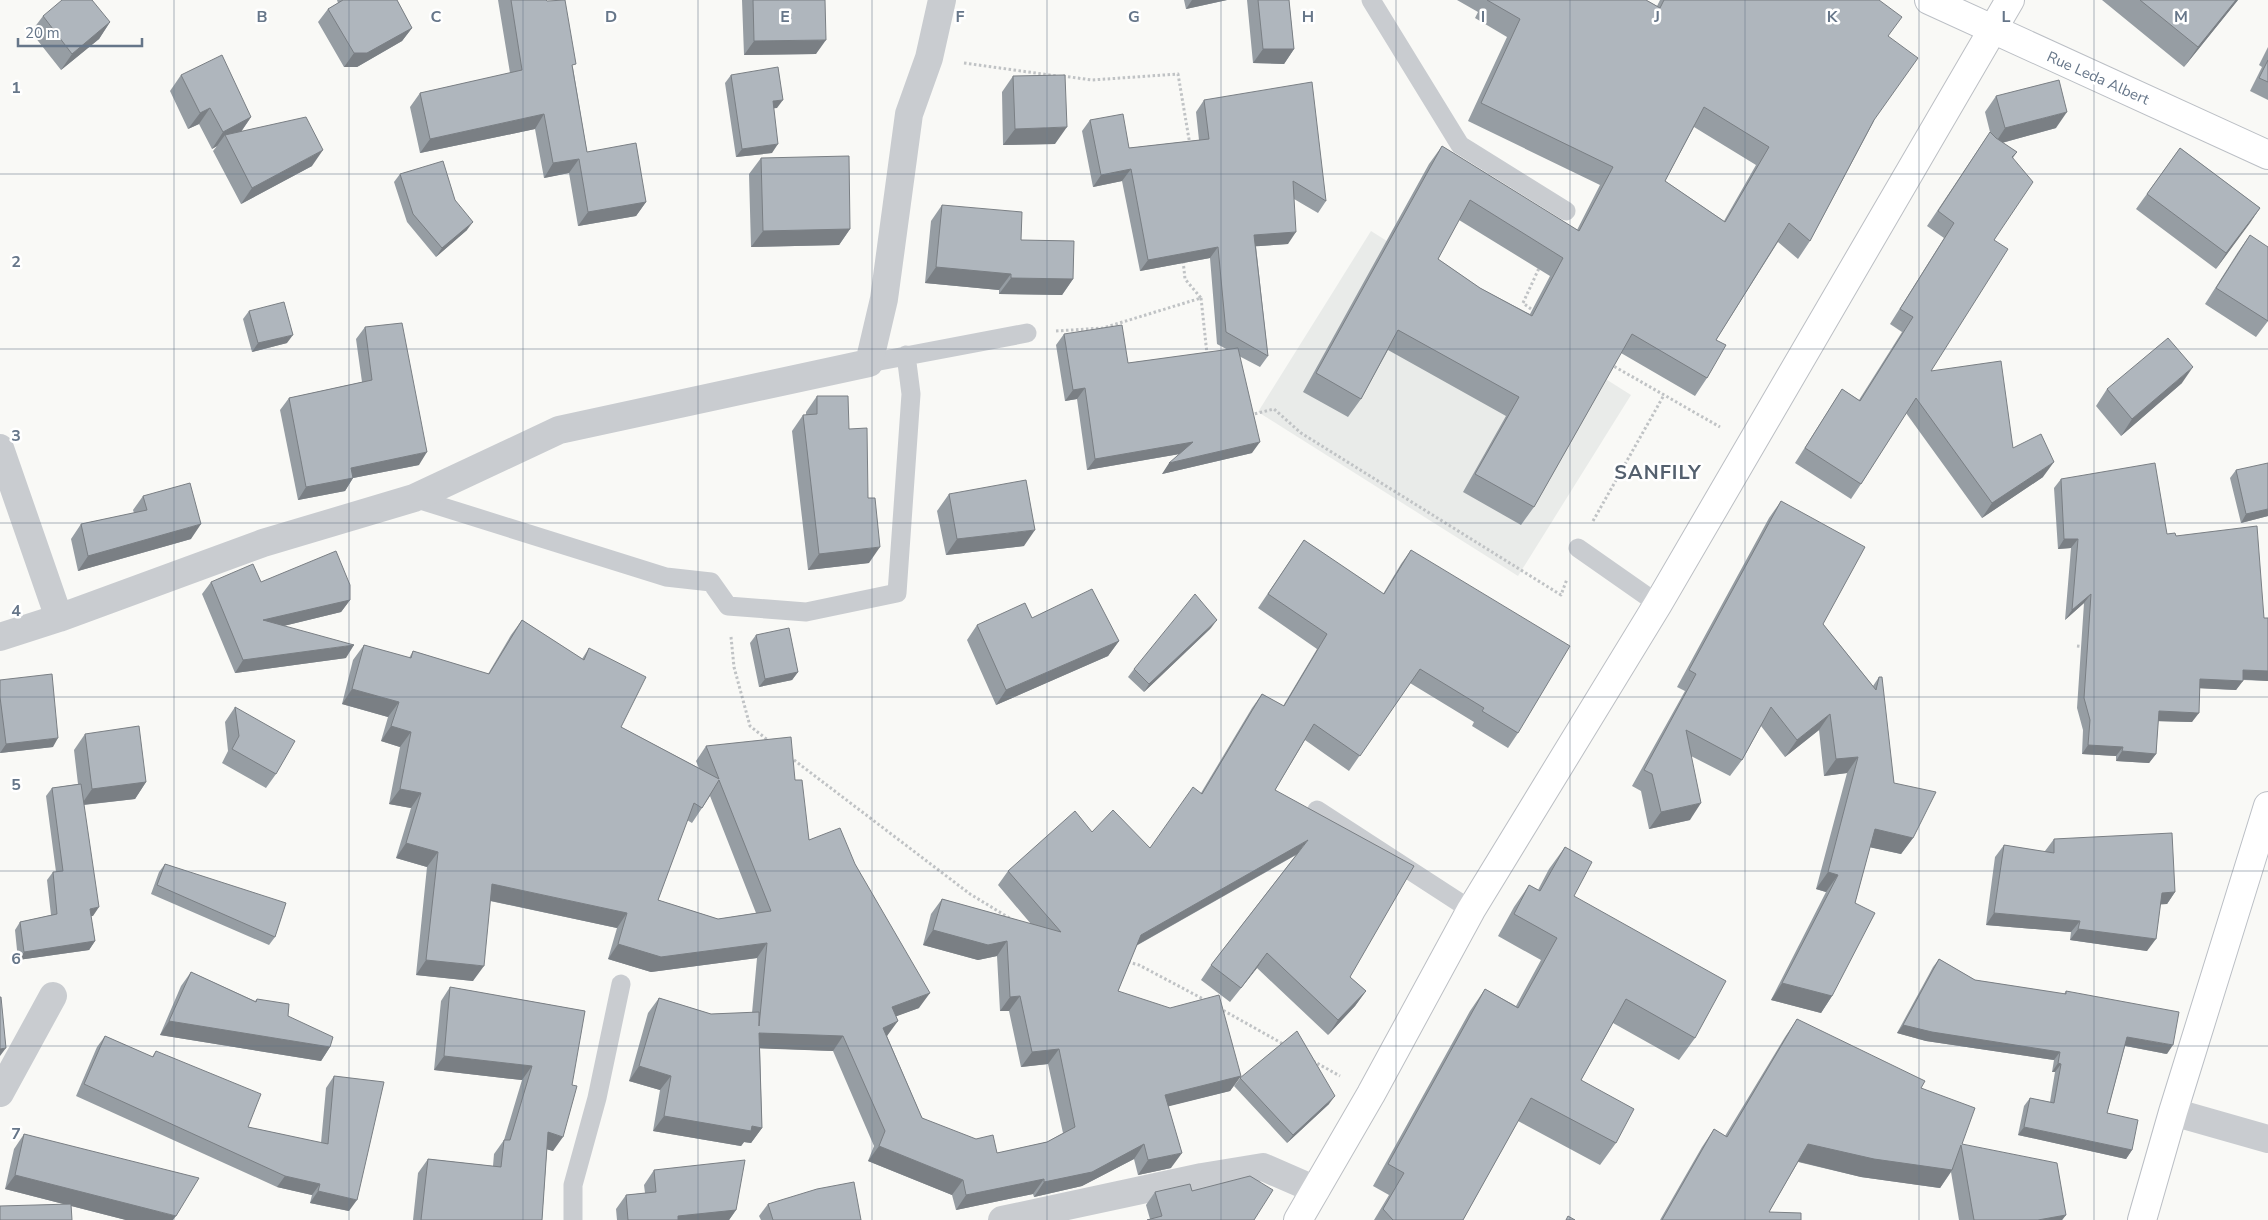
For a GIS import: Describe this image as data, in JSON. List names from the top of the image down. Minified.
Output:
{"streets":{"main road":["Rue Leda Albert"]},"districts":["SANFILY"],"scale_bar":"20 m","grid":{"columns":["B","C","D","E","F","G","H","I","J","K","L","M"],"rows":["1","2","3","4","5","6","7"]}}
